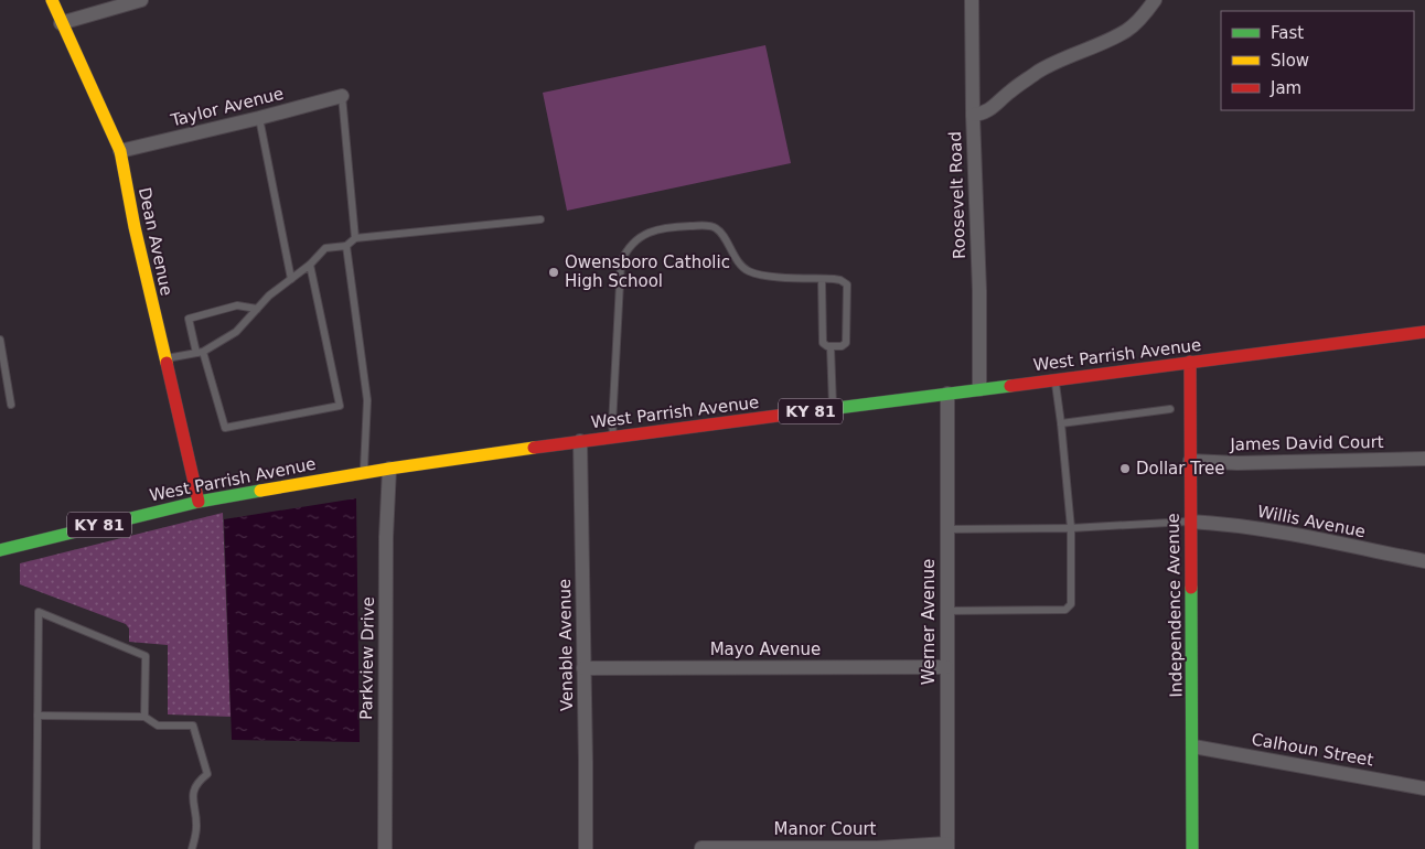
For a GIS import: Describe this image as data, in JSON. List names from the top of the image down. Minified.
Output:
{"streets":{"main road":["Dean Avenue","West Parrish Avenue","KY 81","Independence Avenue"],"street":["Taylor Avenue","Roosevelt Road","James David Court","Willis Avenue","Werner Avenue","Venable Avenue","Mayo Avenue","Parkview Drive","Calhoun Street","Manor Court"]},"crossings":[["Taylor Avenue","Dean Avenue"],["Roosevelt Road","West Parrish Avenue"],["Dean Avenue","West Parrish Avenue"],["West Parrish Avenue","Independence Avenue"],["West Parrish Avenue","Werner Avenue"],["West Parrish Avenue","Venable Avenue"],["West Parrish Avenue","Parkview Drive"],["James David Court","Independence Avenue"],["Willis Avenue","Independence Avenue"],["Independence Avenue","Calhoun Street"],["Werner Avenue","Mayo Avenue"],["Werner Avenue","Manor Court"],["Venable Avenue","Mayo Avenue"]],"places":["Owensboro Catholic High School","Dollar Tree"],"legend":["Fast","Slow","Jam"]}
